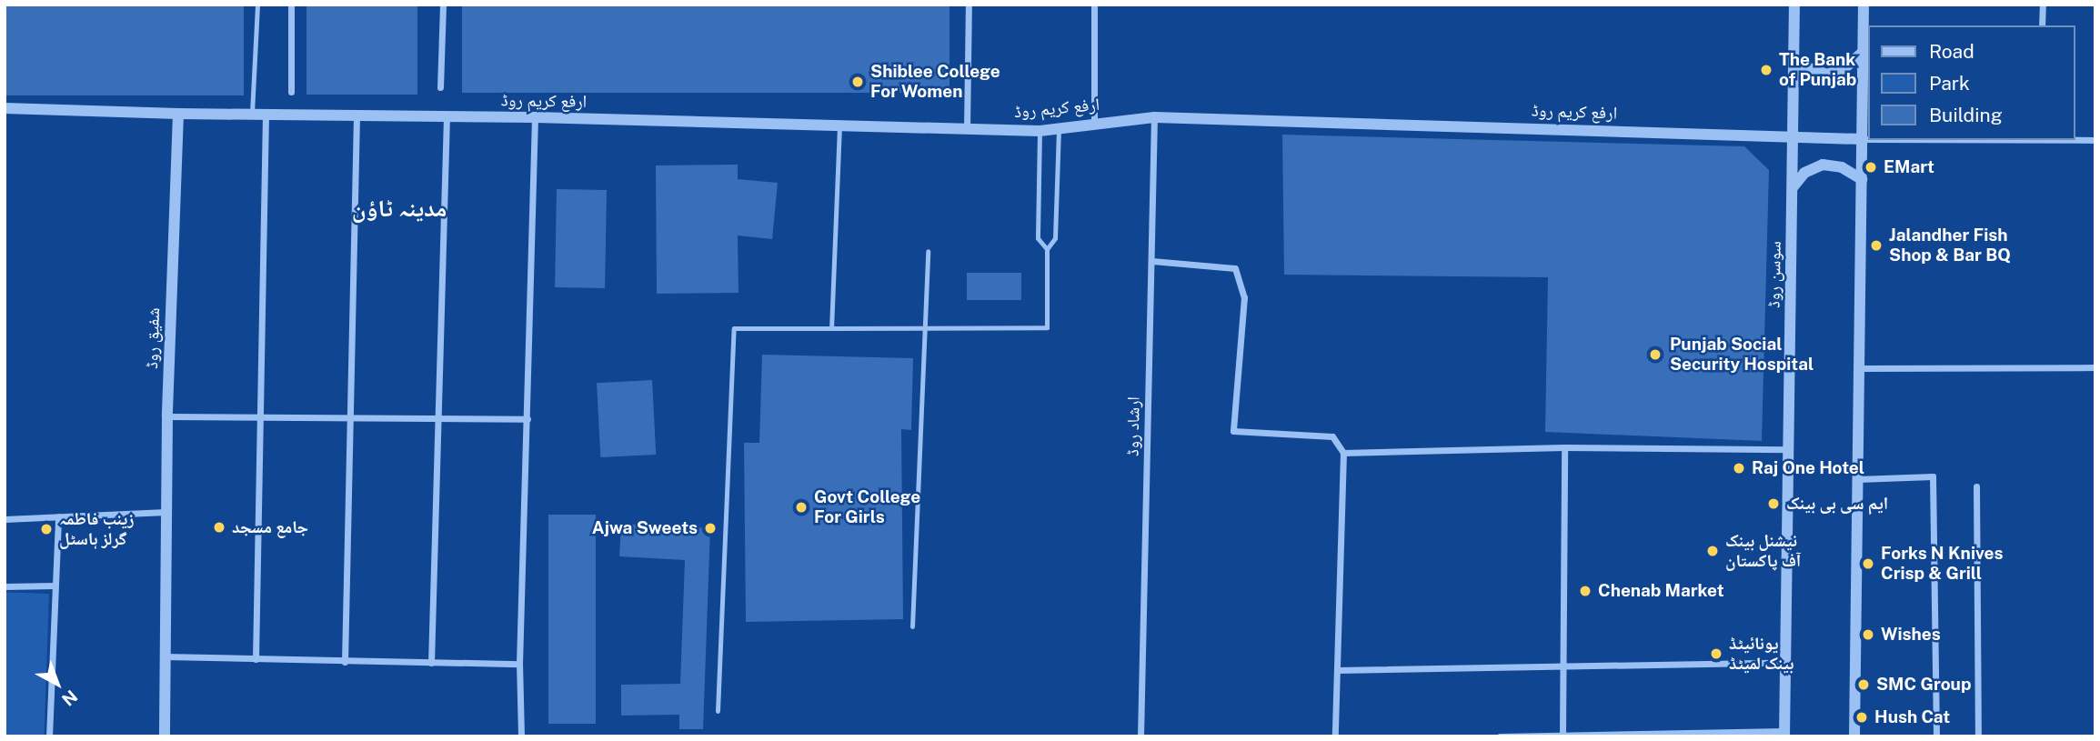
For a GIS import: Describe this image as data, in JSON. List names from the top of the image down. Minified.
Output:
{"streets":{"street":["ارفع کریم روڈ","سوسن روڈ","شفیق روڈ","ارشاد روڈ"]},"crossings":[["ارفع کریم روڈ","سوسن روڈ"],["ارفع کریم روڈ","شفیق روڈ"],["ارفع کریم روڈ","ارشاد روڈ"]],"districts":["مدینہ ٹاؤن"],"places":["The Bank of Punjab","Shiblee College For Women","EMart","Jalandher Fish Shop & Bar BQ","Punjab Social Security Hospital","Raj One Hotel","ایم سی بی بینک","Govt College For Girls","جامع مسجد","Ajwa Sweets","زینب فاطمہ گرلز ہاسٹل","نیشنل بینک آف پاکستان","Forks N Knives Crisp & Grill","Chenab Market","Wishes","یونائیٹڈ بینک لمیٹڈ","SMC Group","Hush Cat"],"legend":["Road","Park","Building"],"north":"bottom right"}
